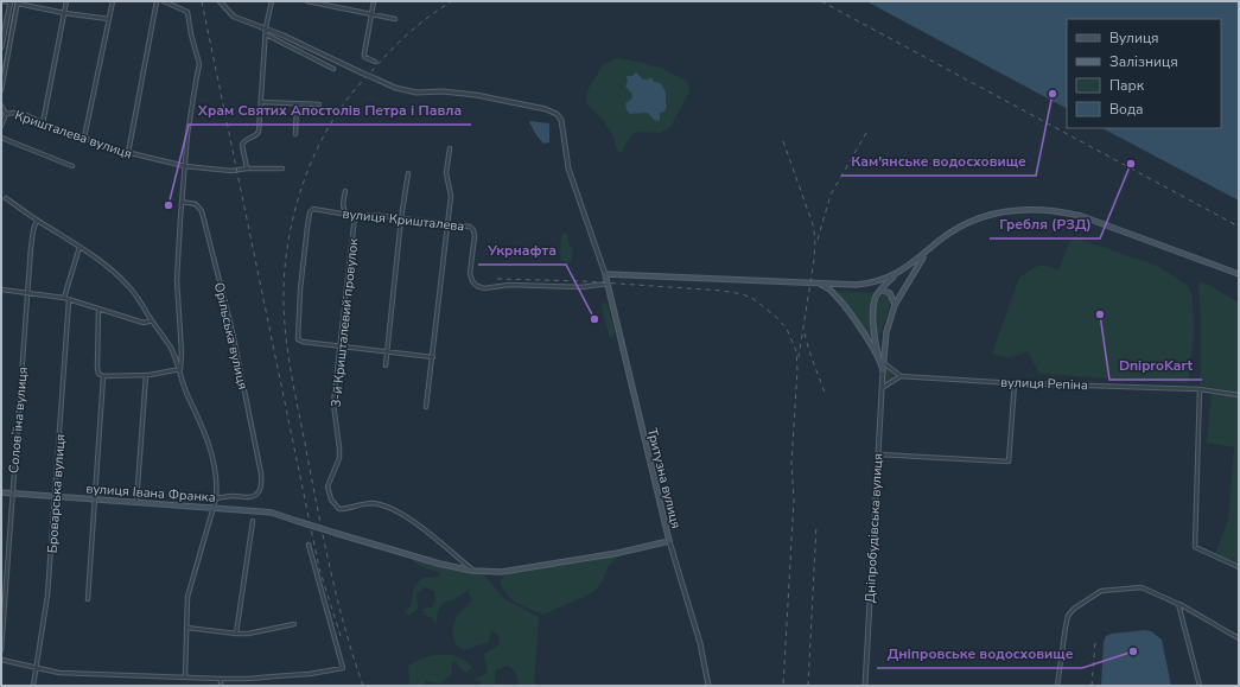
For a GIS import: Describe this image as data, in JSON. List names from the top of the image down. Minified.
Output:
{"streets":{"main road":["Тритузна вулиця","вулиця Івана Франка"],"street":["Кришталева вулиця","вулиця Кришталева","3-й Кришталевий провулок","Орільська вулиця","вулиця Репіна","Соловʼїна вулиця","Броварська вулиця","Дніпробудівська вулиця"]},"crossings":[["вулиця Кришталева","3-й Кришталевий провулок"],["вулиця Кришталева","Тритузна вулиця"],["3-й Кришталевий провулок","вулиця Івана Франка"],["Соловʼїна вулиця","вулиця Івана Франка"],["Тритузна вулиця","вулиця Івана Франка"],["вулиця Івана Франка","Броварська вулиця"]],"places":["Кам'янське водосховище","Гребля (РЗД)","Храм Святих Апостолів Петра і Павла","DniproKart","Укрнафта","Дніпровське водосховище"],"legend":["Вулиця","Залізниця","Парк","Вода"]}
